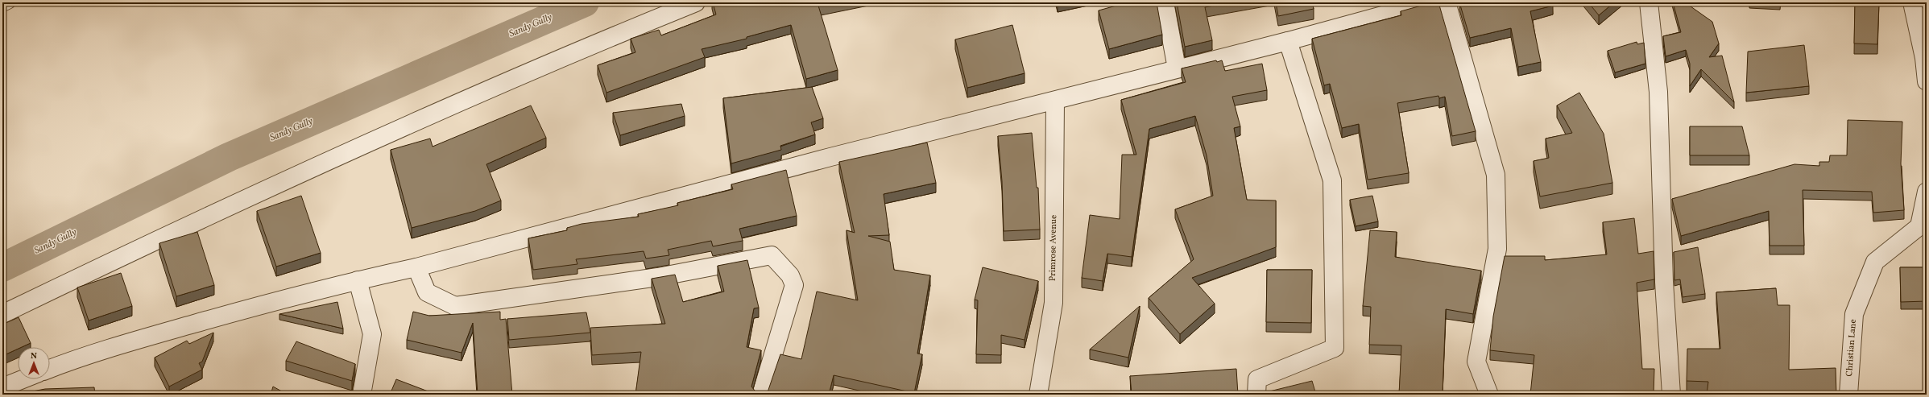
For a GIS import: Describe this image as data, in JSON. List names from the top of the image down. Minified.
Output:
{"streets":{"street":["Primrose Avenue","Christian Lane"]},"water":["Sandy Gully"],"north":"top"}
